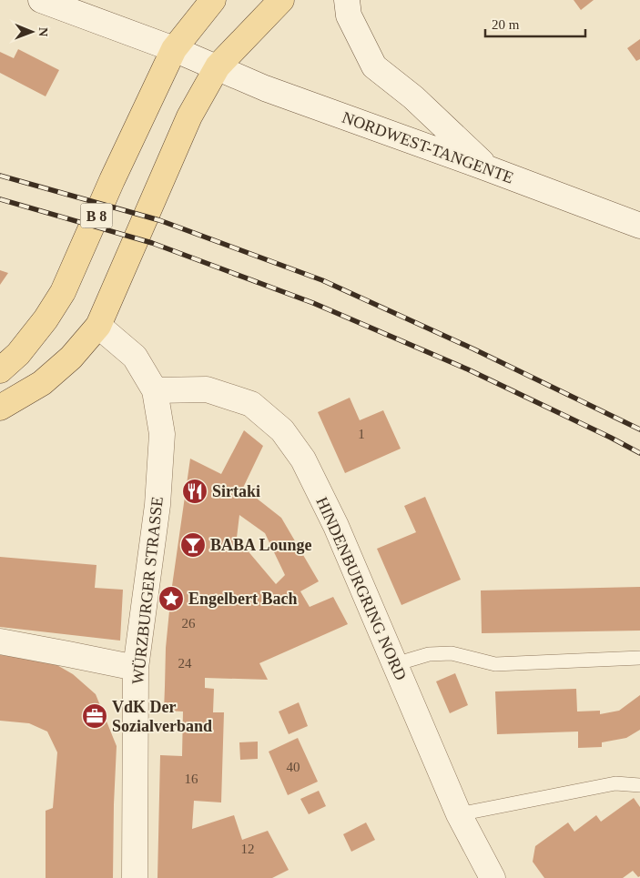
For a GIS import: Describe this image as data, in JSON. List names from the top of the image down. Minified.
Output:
{"streets":{"main road":["B 8"],"street":["NORDWEST-TANGENTE","HINDENBURGRING NORD","WÜRZBURGER STRASSE"]},"crossings":[["NORDWEST-TANGENTE","B 8"],["HINDENBURGRING NORD","WÜRZBURGER STRASSE"]],"places":{"restaurant":["Sirtaki"],"bar":["BABA Lounge"],"place":["Engelbert Bach"],"office":["VdK Der Sozialverband"]},"house_numbers":["1","26","24","40","16","12"],"scale_bar":"20 m","north":"right"}
